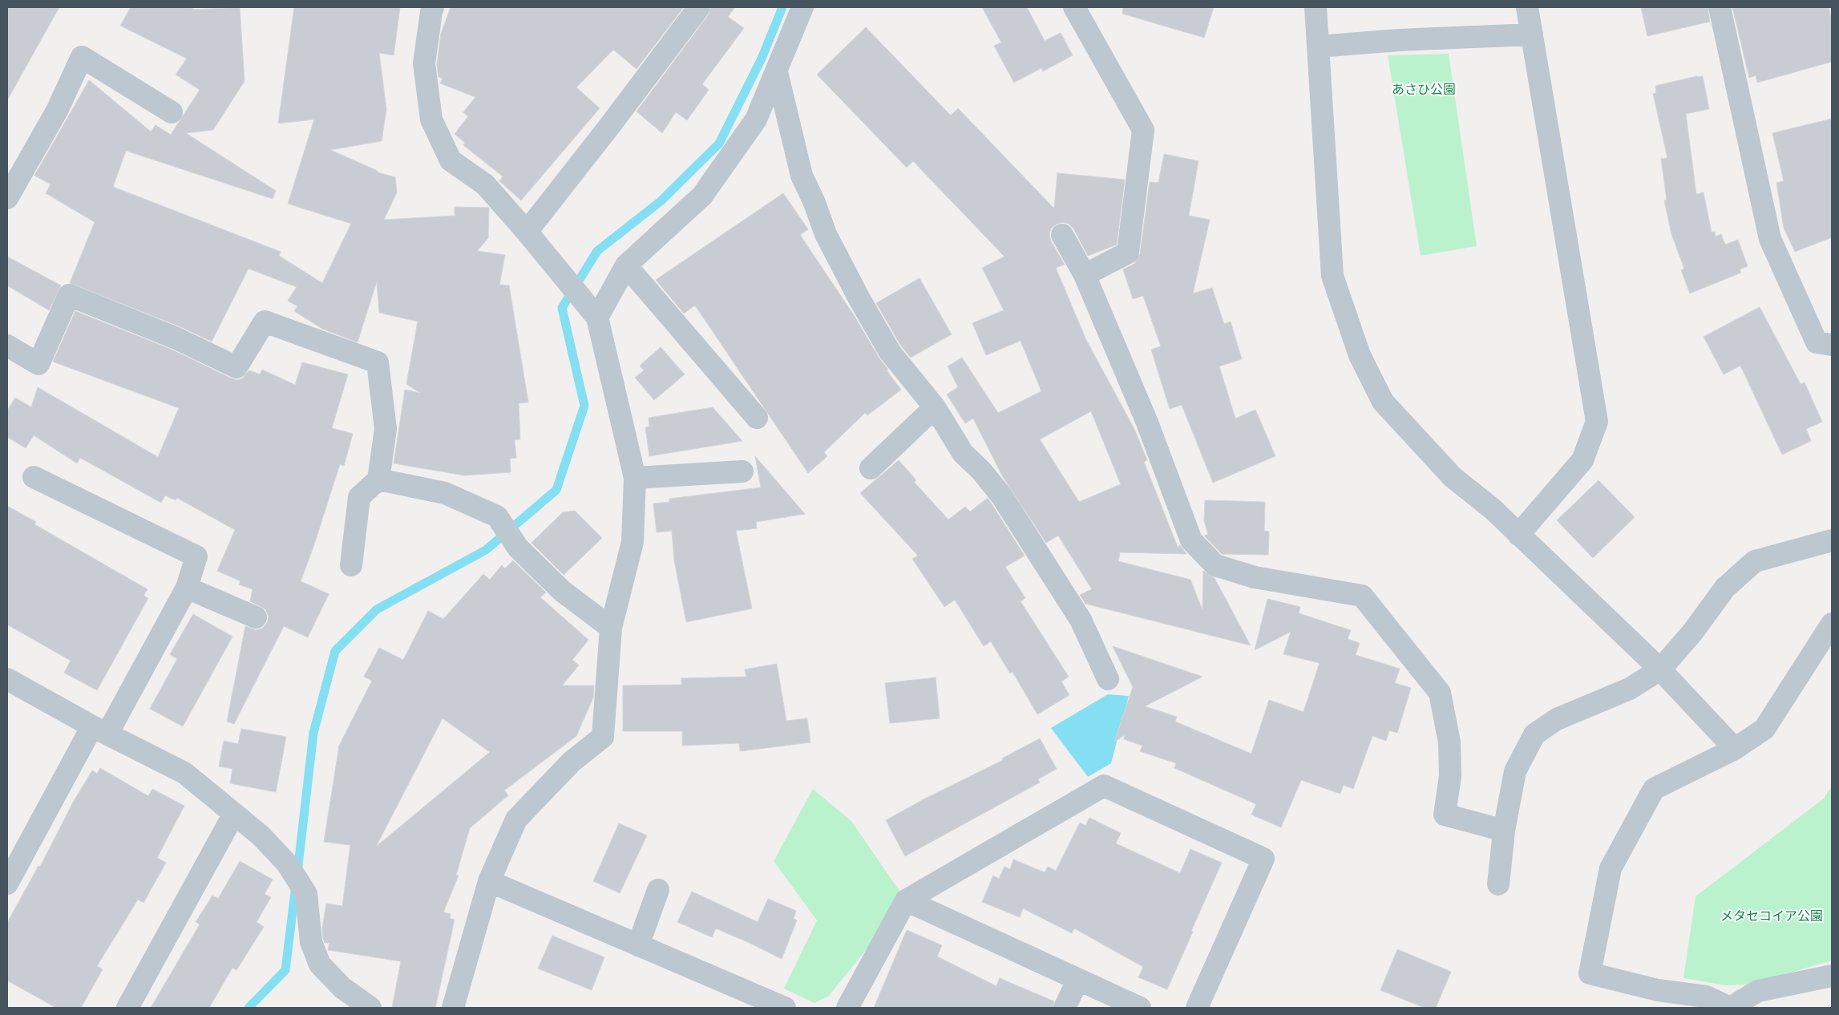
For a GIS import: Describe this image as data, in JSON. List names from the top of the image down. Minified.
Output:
{"parks":["あさひ公園","メタセコイア公園"]}
